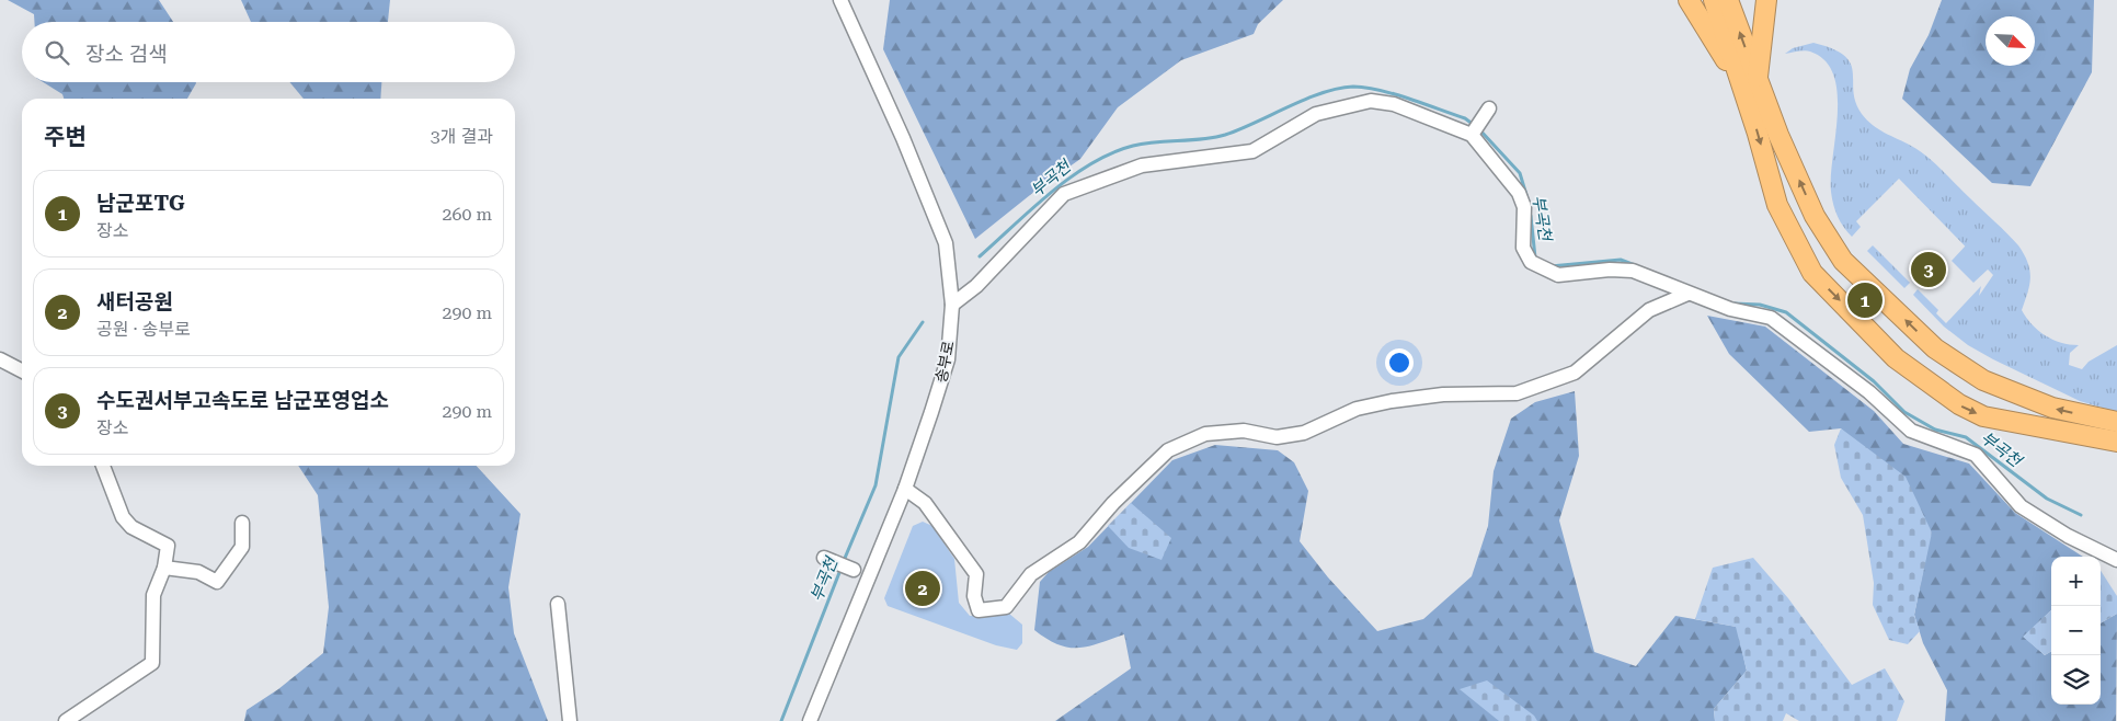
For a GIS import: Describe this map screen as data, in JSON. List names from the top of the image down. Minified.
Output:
{"streets":{"street":["송부로"]},"water":["부곡천"],"north":"bottom right","page":{"search":"장소 검색","heading":["주변","3개 결과"],"list":[{"mark":"1","name":"남군포TG","note":"장소","value":"260 m"},{"mark":"2","name":"새터공원","note":"공원 · 송부로","value":"290 m"},{"mark":"3","name":"수도권서부고속도로 남군포영업소","note":"장소","value":"290 m"}],"pins":["3","1","2"],"map_buttons":["+","−"]}}
